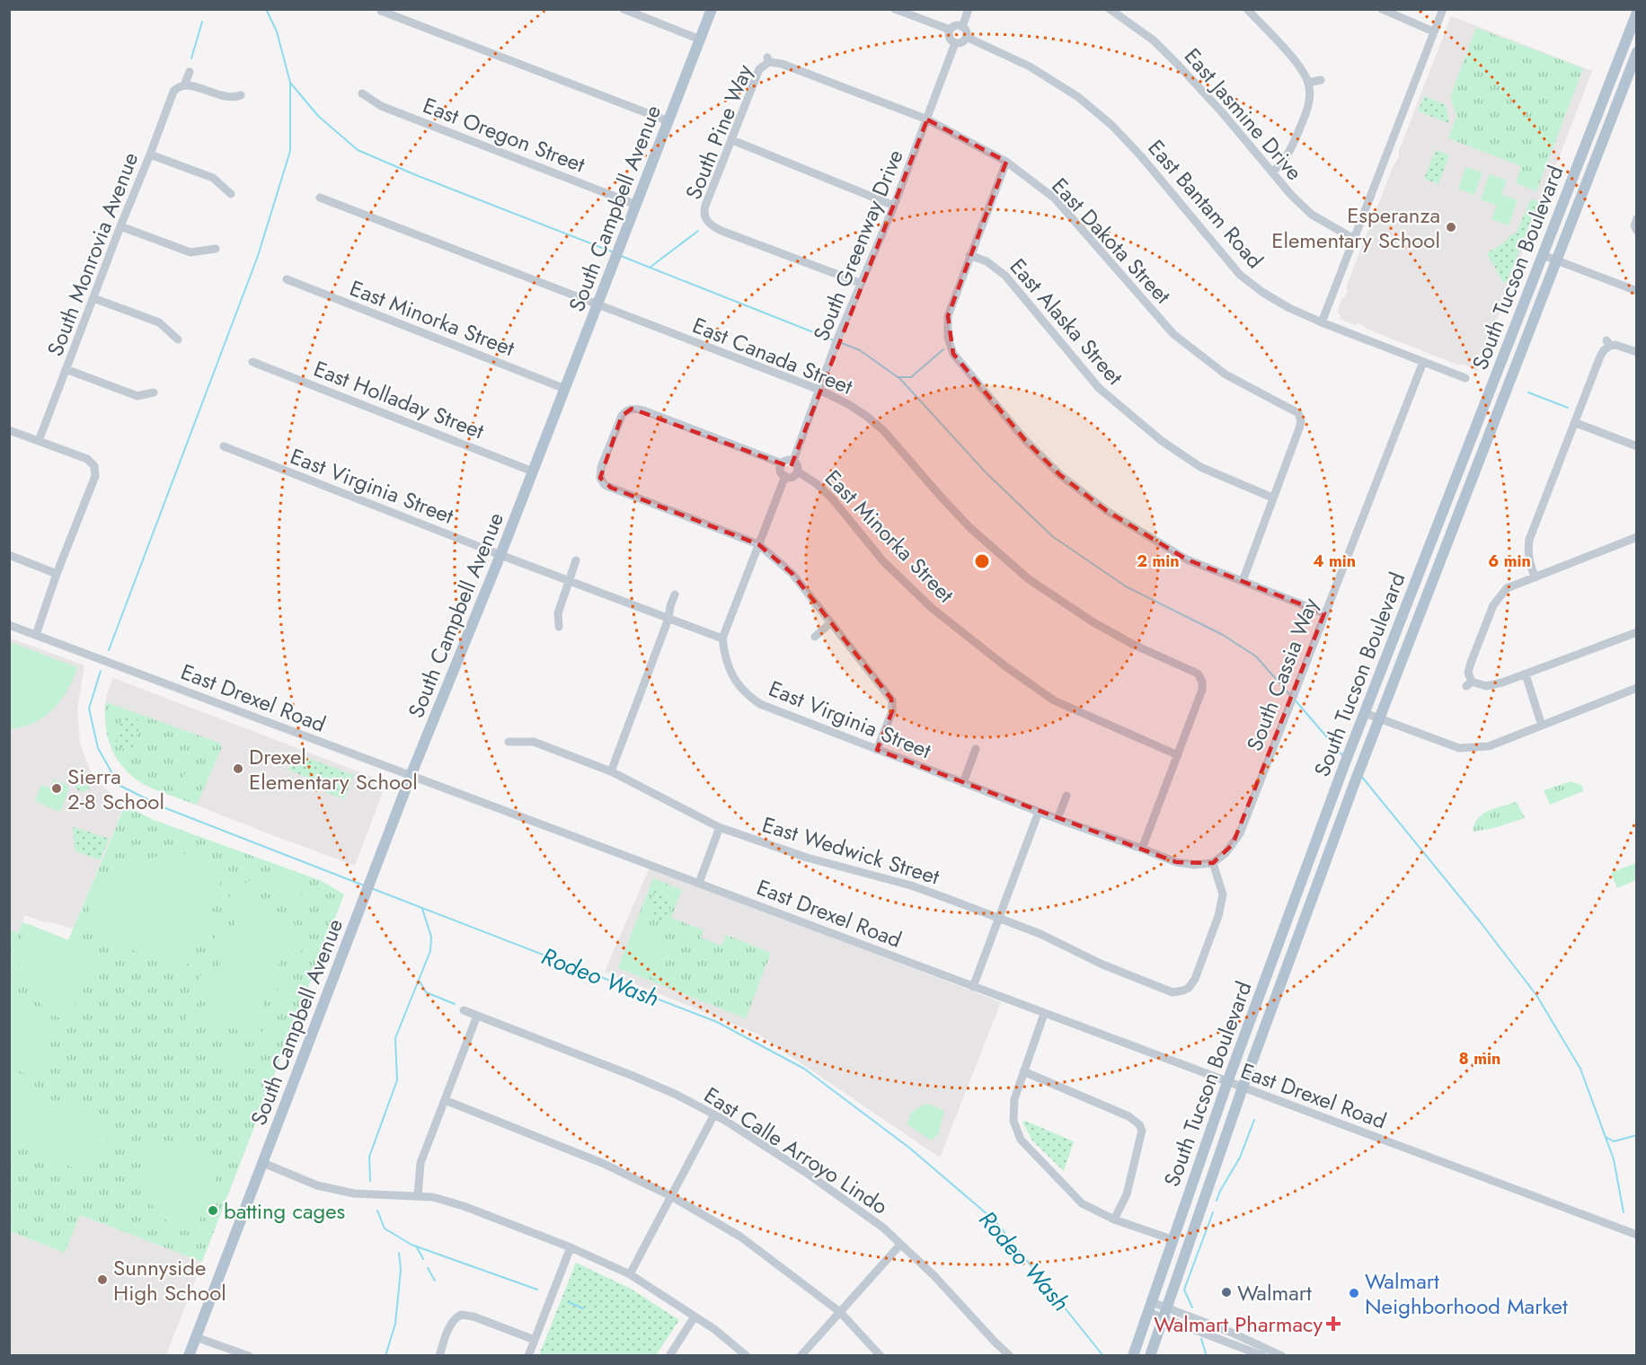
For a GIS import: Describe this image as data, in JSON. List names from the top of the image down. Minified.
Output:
{"streets":{"main road":["South Campbell Avenue","South Tucson Boulevard"],"street":["East Jasmine Drive","South Pine Way","East Oregon Street","East Bantam Road","East Dakota Street","South Greenway Drive","South Monrovia Avenue","East Minorka Street","East Alaska Street","East Canada Street","East Holladay Street","East Virginia Street","South Cassia Way","East Drexel Road","East Wedwick Street","East Calle Arroyo Lindo"]},"crossings":[["South Pine Way","East Dakota Street"],["South Pine Way","South Greenway Drive"],["East Oregon Street","South Campbell Avenue"],["East Bantam Road","South Greenway Drive"],["East Bantam Road","South Cassia Way"],["South Campbell Avenue","East Minorka Street"],["South Campbell Avenue","East Canada Street"],["South Campbell Avenue","East Holladay Street"],["South Campbell Avenue","East Virginia Street"],["South Campbell Avenue","East Drexel Road"],["East Dakota Street","South Greenway Drive"],["East Dakota Street","East Alaska Street"],["South Greenway Drive","East Minorka Street"],["South Greenway Drive","East Canada Street"],["South Tucson Boulevard","East Drexel Road"],["East Minorka Street","East Canada Street"],["East Virginia Street","South Cassia Way"],["East Virginia Street","East Wedwick Street"],["South Cassia Way","East Wedwick Street"]],"water":["Rodeo Wash"],"places":{"other":["Esperanza Elementary School","Drexel Elementary School","Sierra 2-8 School","batting cages","Sunnyside High School","Walmart","Walmart Neighborhood Market"],"health":["Walmart Pharmacy"]},"rings":["2 min","4 min","6 min","8 min"]}
